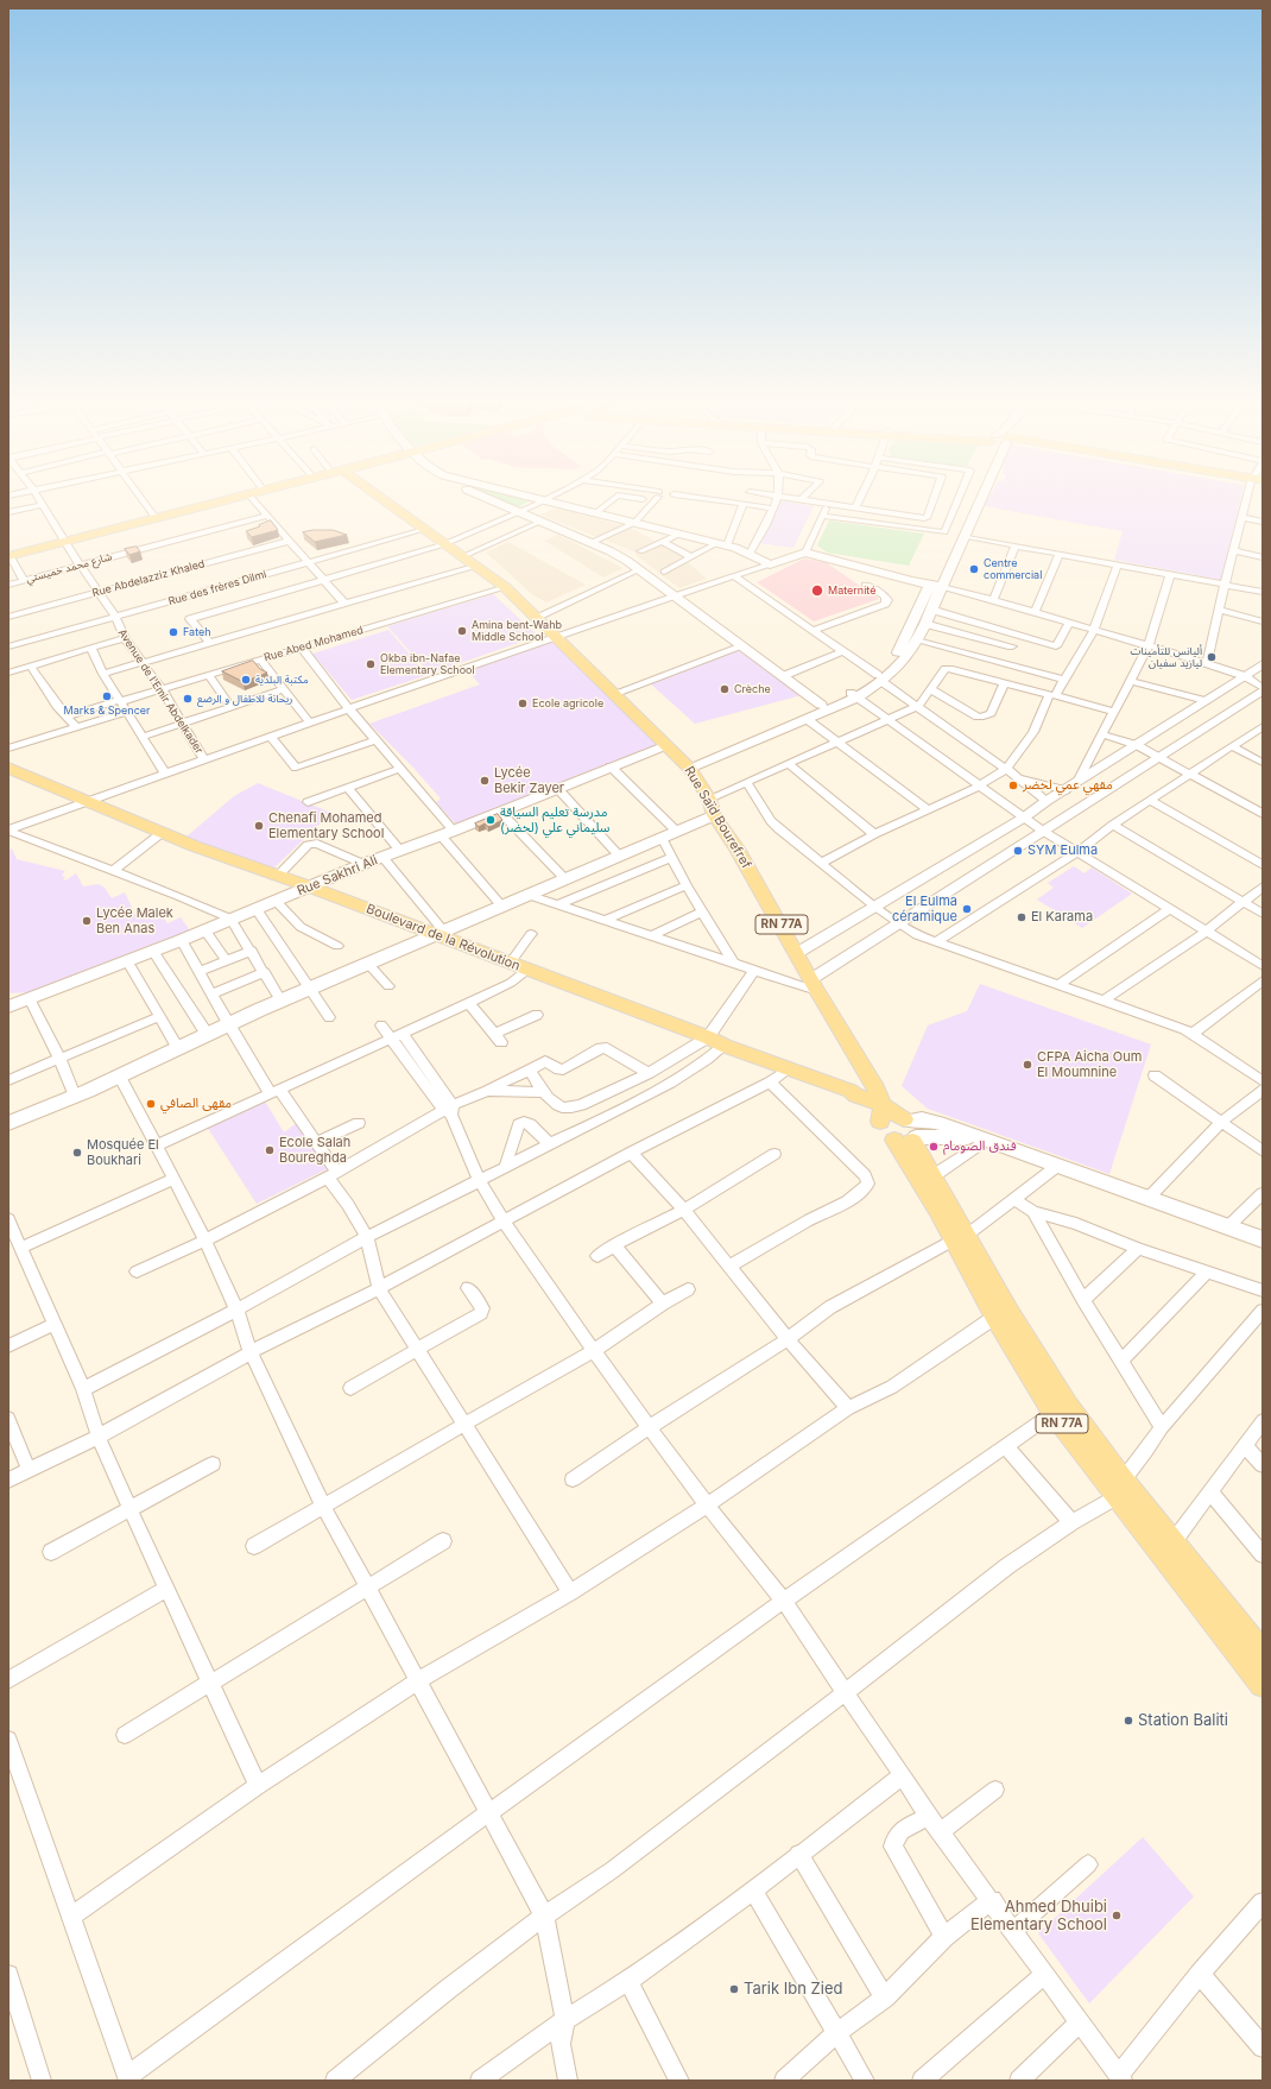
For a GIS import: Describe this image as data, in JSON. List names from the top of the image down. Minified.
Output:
{"streets":{"main road":["Rue Saïd Bourefref","Rue Sakhri Ali","RN 77A","Boulevard de la Révolution"],"street":["شارع محمد خميستي","Rue Abdelazziz Khaled","Rue des frères Dilmi","Rue Abed Mohamed","Avenue de l'Emir Abdelkader"]},"crossings":[["شارع محمد خميستي","Avenue de l'Emir Abdelkader"],["Rue Abdelazziz Khaled","Avenue de l'Emir Abdelkader"],["Rue des frères Dilmi","Avenue de l'Emir Abdelkader"],["Rue des frères Dilmi","Rue Saïd Bourefref"],["Rue Abed Mohamed","Avenue de l'Emir Abdelkader"],["Rue Abed Mohamed","Rue Saïd Bourefref"],["Rue Saïd Bourefref","Rue Sakhri Ali"],["Rue Saïd Bourefref","RN 77A"],["Rue Saïd Bourefref","Boulevard de la Révolution"],["Rue Sakhri Ali","Boulevard de la Révolution"],["RN 77A","Boulevard de la Révolution"]],"places":["Centre commercial","Maternité","Amina bent-Wahb Middle School","Fateh","أليانس للتأمينات ليازيد سفيان","Okba ibn-Nafae Elementary School","مكتبة البلدية","Crèche","Marks & Spencer","ريحانة للاطفال و الرضع","Ecole agricole","Lycée Bekir Zayer","مقهي عمي لخضر","مدرسة تعليم السياقة سليماني علي (لخضر)","Chenafi Mohamed Elementary School","SYM Eulma","El Eulma céramique","El Karama","Lycée Malek Ben Anas","CFPA Aicha Oum El Moumnine","مقهى الصافي","فندق الصومام","Ecole Salah Boureghda","Mosquée El Boukhari","Station Baliti","Ahmed Dhuibi Elementary School","Tarik Ibn Zied"]}
